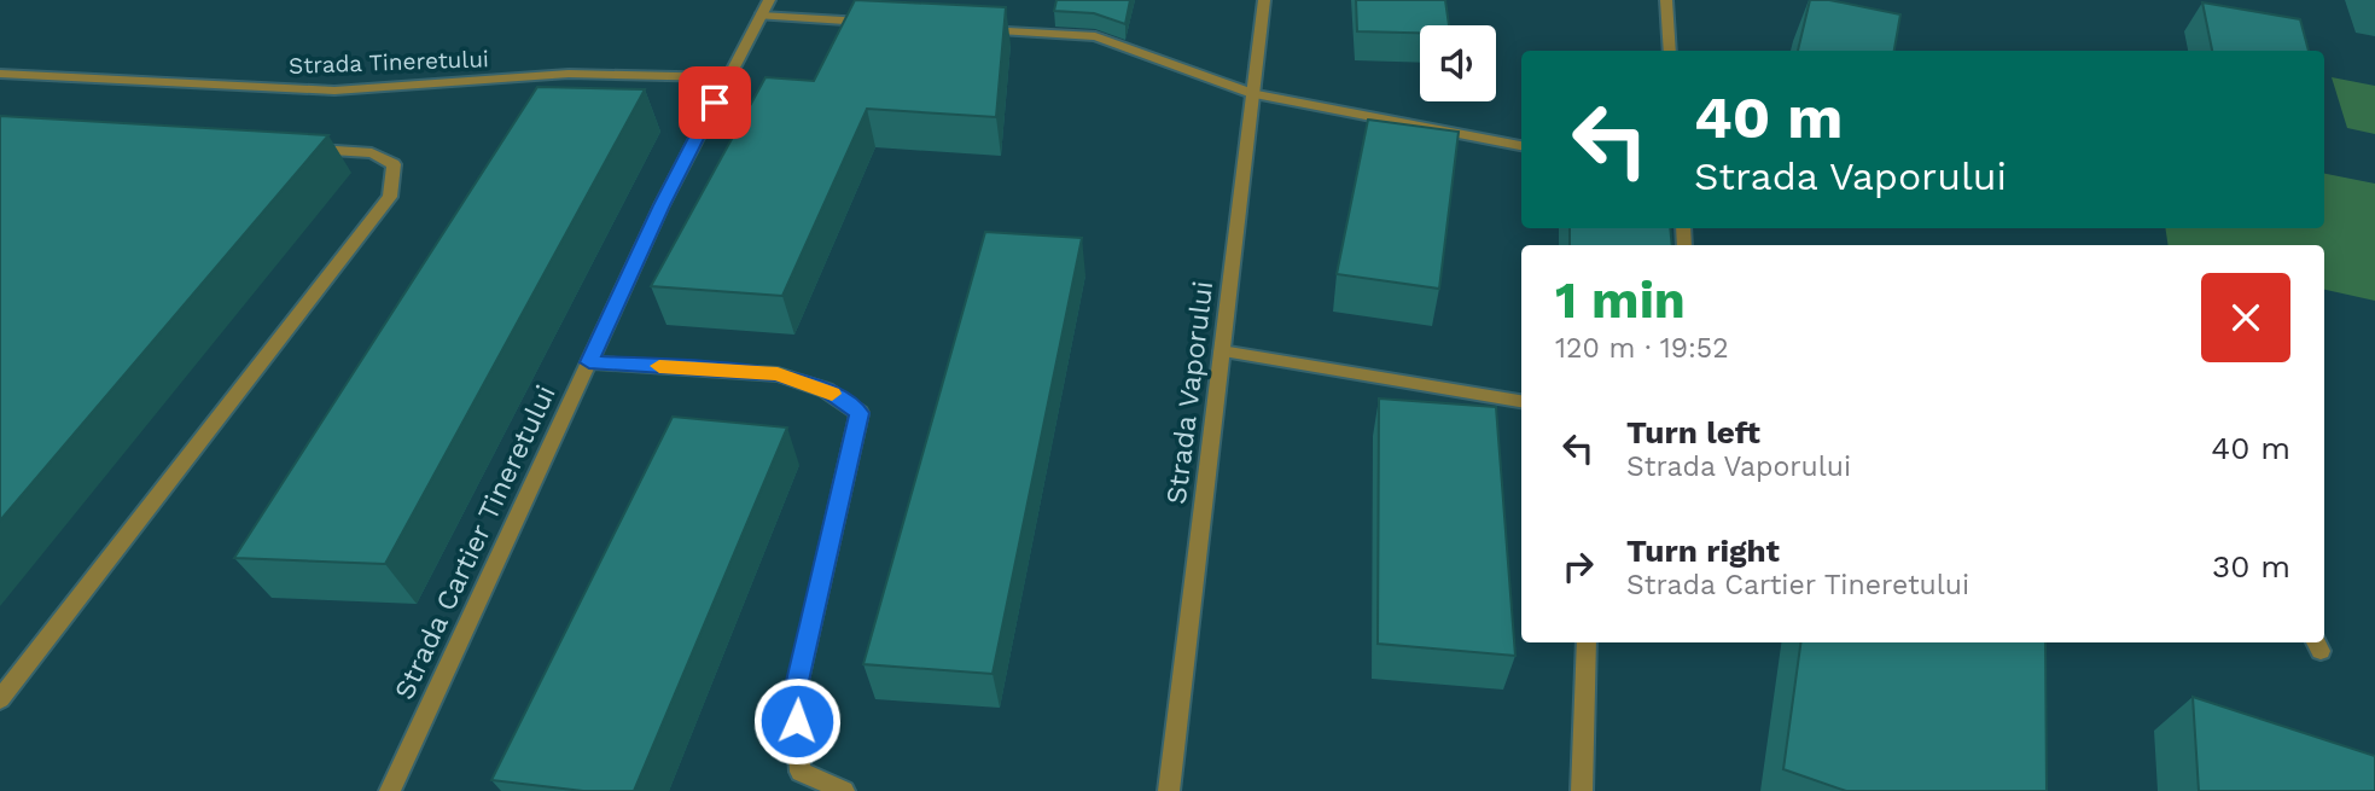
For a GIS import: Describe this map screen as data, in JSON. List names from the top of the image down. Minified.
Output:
{"streets":{"street":["Strada Tineretului","Strada Vaporului","Strada Cartier Tineretului"]},"crossings":[["Strada Tineretului","Strada Cartier Tineretului"]],"page":{"turn":["40 m","Strada Vaporului"],"heading":["1 min","120 m · 19:52"],"list":[{"name":"Turn left","note":"Strada Vaporului","value":"40 m"},{"name":"Turn right","note":"Strada Cartier Tineretului","value":"30 m"}]}}
